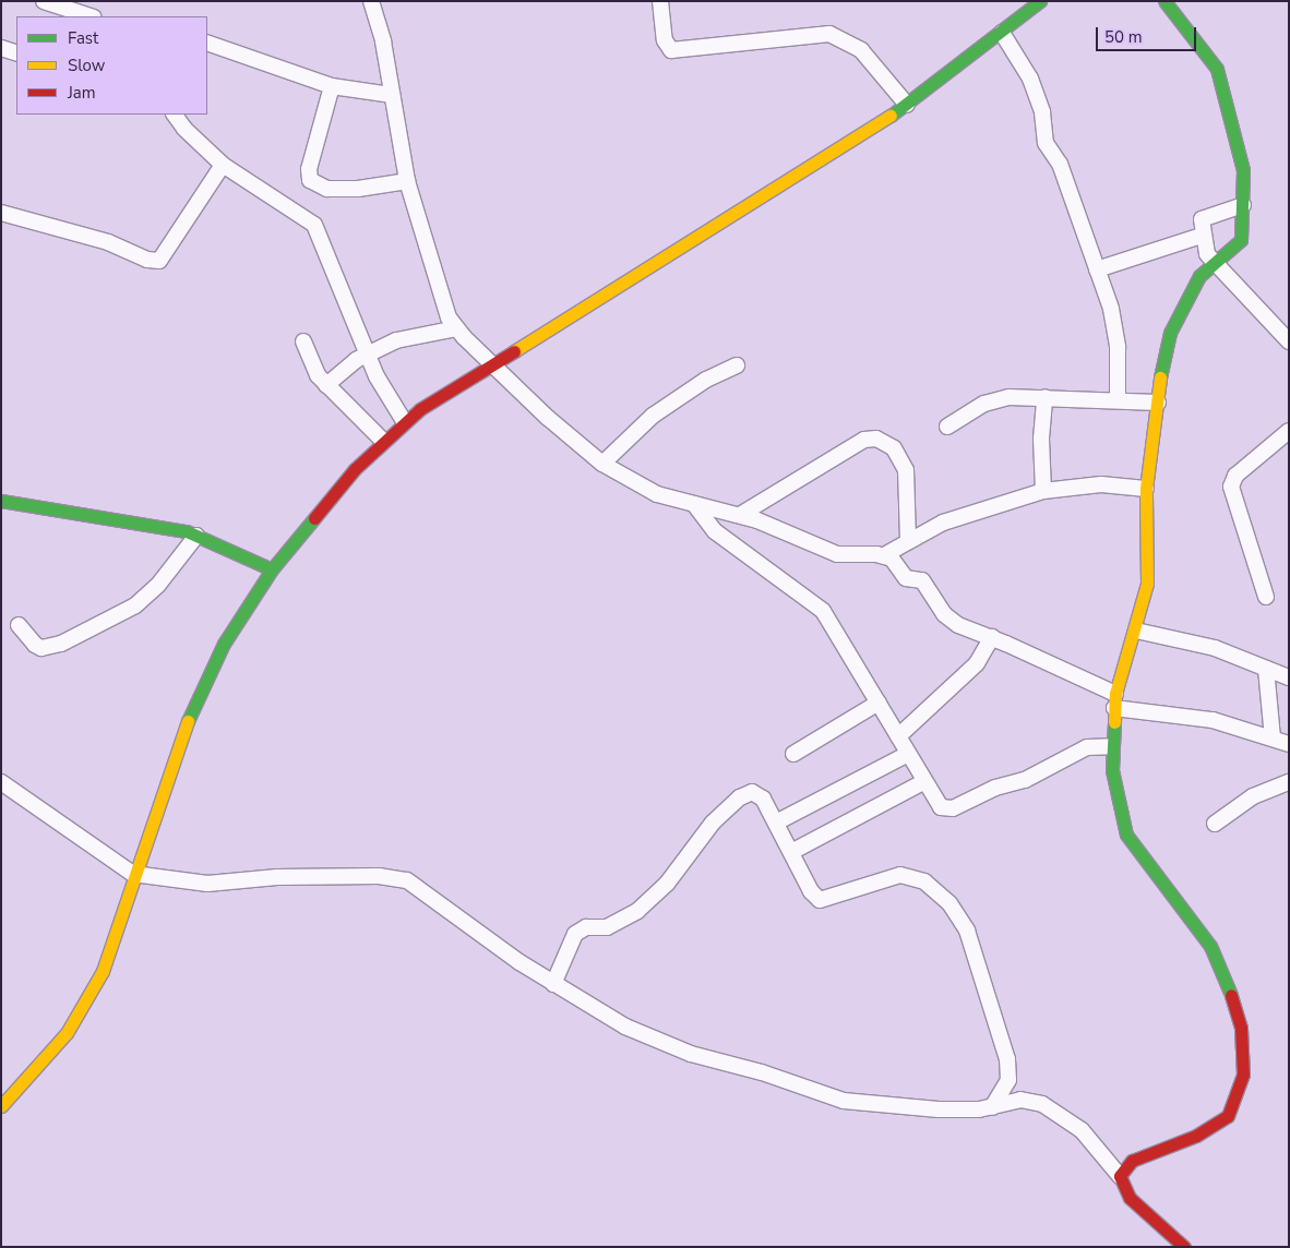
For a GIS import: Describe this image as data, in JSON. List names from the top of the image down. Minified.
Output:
{"legend":["Fast","Slow","Jam"],"scale_bar":"50 m"}
